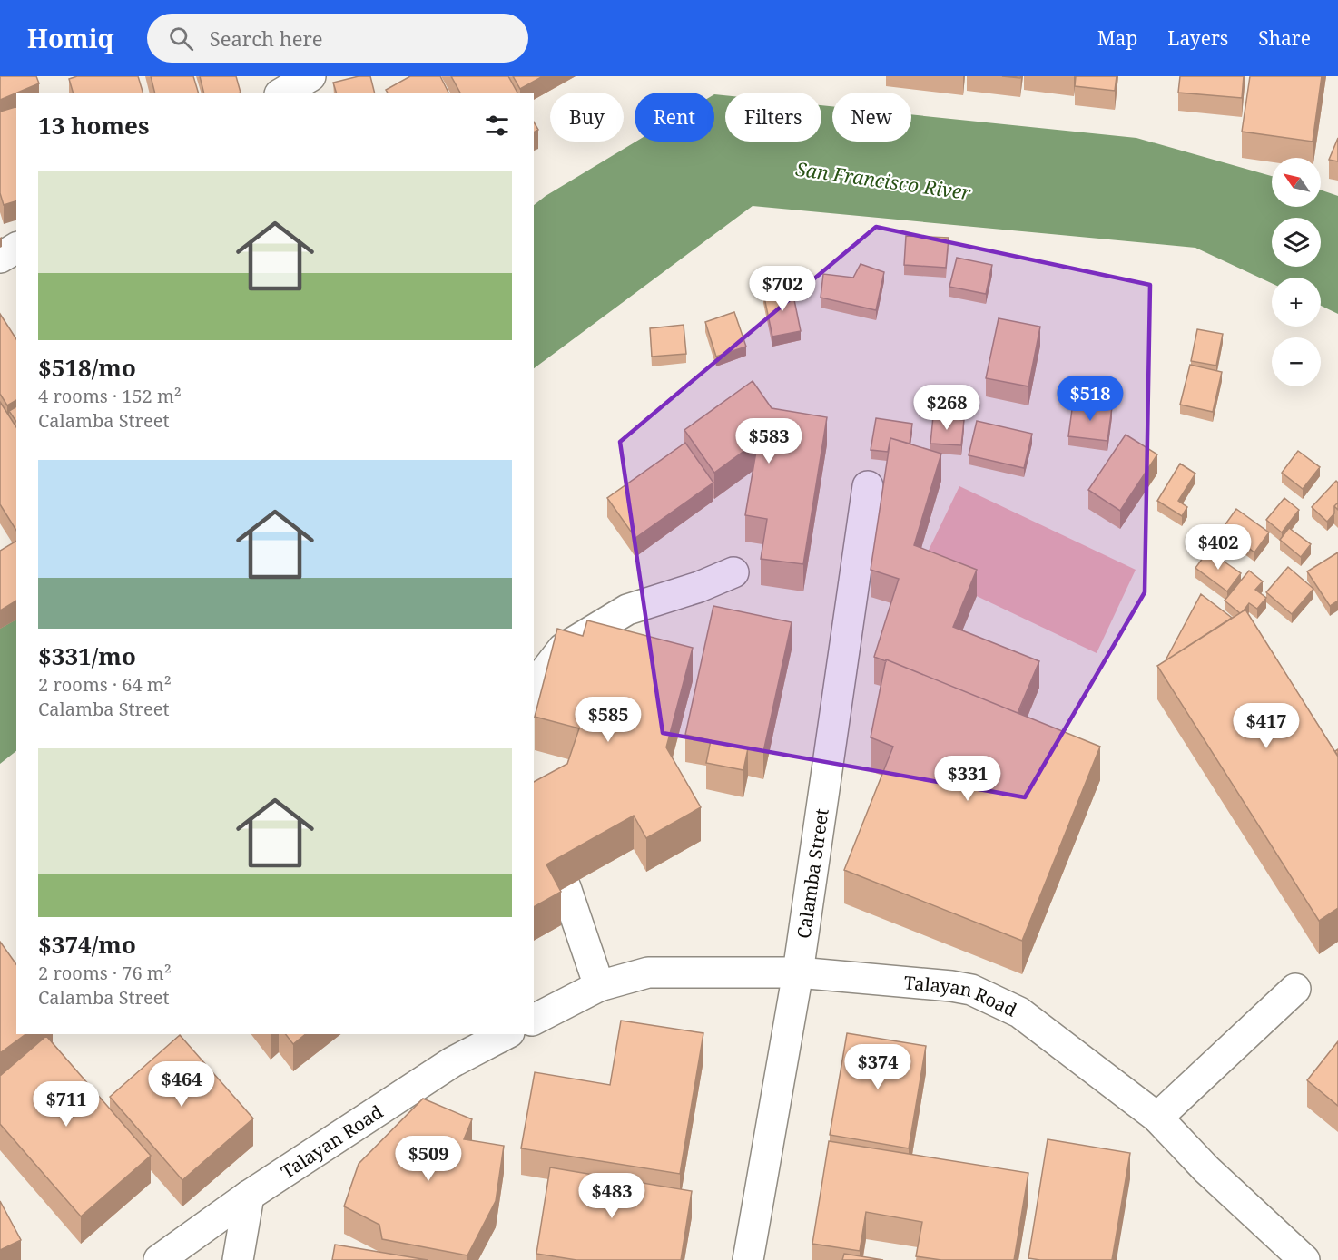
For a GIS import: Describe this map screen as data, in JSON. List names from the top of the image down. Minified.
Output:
{"streets":{"street":["Calamba Street","Talayan Road"]},"crossings":[["Calamba Street","Talayan Road"]],"water":["San Francisco River"],"north":"top left","page":{"header":"Homiq","search":"Search here","nav":["Map","Layers","Share"],"chip":["Buy","Rent","Filters","New"],"heading":"13 homes","map_buttons":["+","−"],"list":[{"name":"$518/mo","note":"4 rooms · 152 m² · Calamba Street"},{"name":"$331/mo","note":"2 rooms · 64 m² · Calamba Street"},{"name":"$374/mo","note":"2 rooms · 76 m² · Calamba Street"}],"price":["$702","$518","$268","$583","$402","$585","$417","$331","$374","$464","$711","$509","$483"]}}
